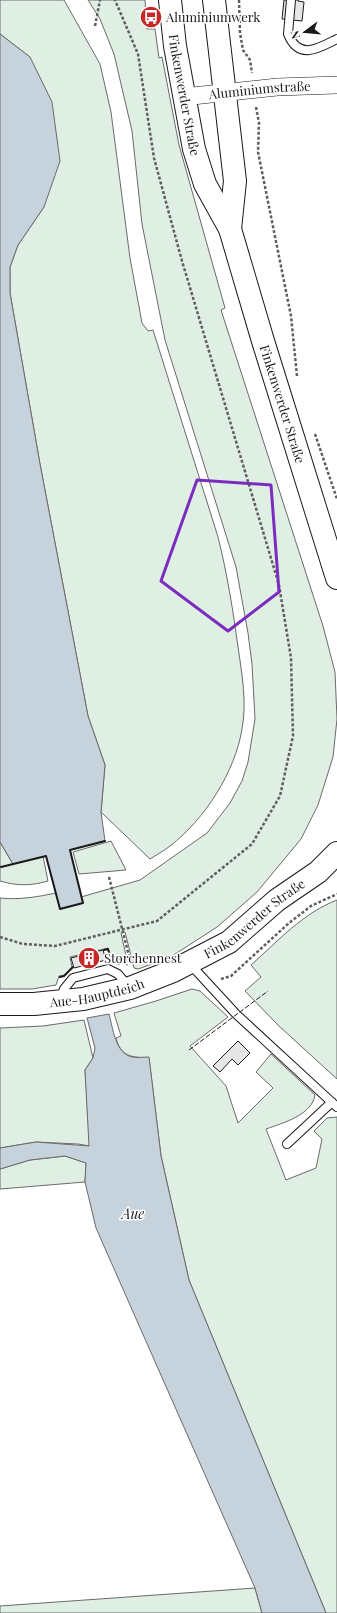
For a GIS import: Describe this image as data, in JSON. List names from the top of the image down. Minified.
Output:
{"streets":{"main road":["Finkenwerder Straße","Aue-Hauptdeich"],"street":["Aluminiumstraße"]},"crossings":[["Aluminiumstraße","Finkenwerder Straße"],["Finkenwerder Straße","Aue-Hauptdeich"]],"water":["Aue"],"places":{"bus stop":["Aluminiumwerk"],"building":["Storchennest"]},"north":"left"}
